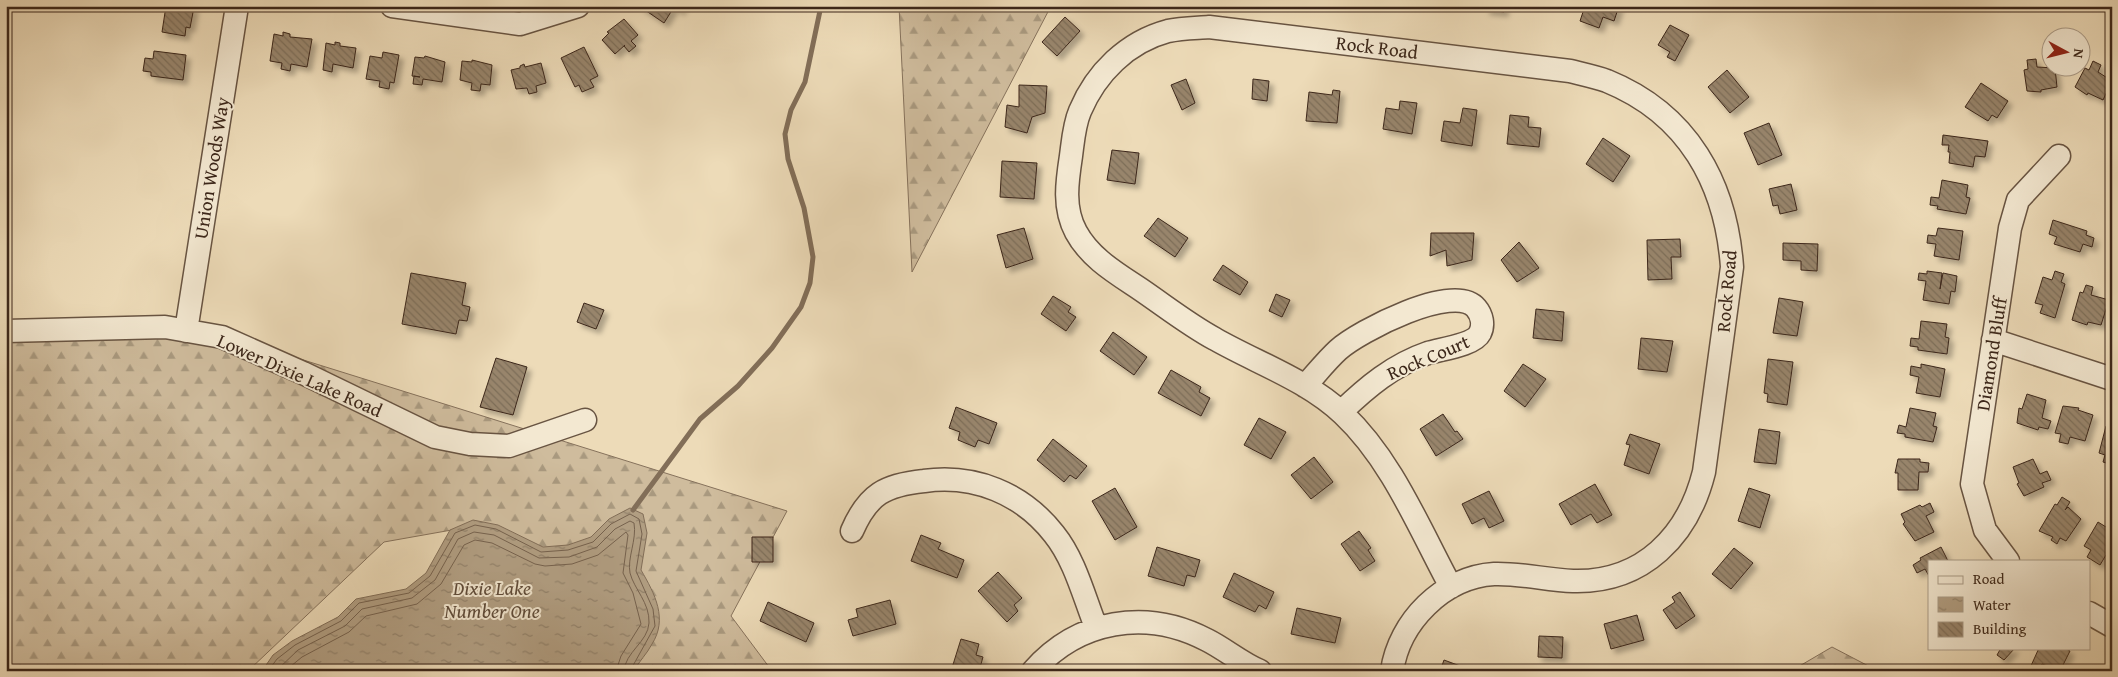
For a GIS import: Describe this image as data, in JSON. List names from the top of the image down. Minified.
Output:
{"streets":{"street":["Rock Road","Union Woods Way","Diamond Bluff","Rock Court","Lower Dixie Lake Road"]},"crossings":[["Rock Road","Rock Court"],["Union Woods Way","Lower Dixie Lake Road"]],"water":["Dixie Lake Number One"],"legend":["Road","Water","Building"],"north":"right"}
